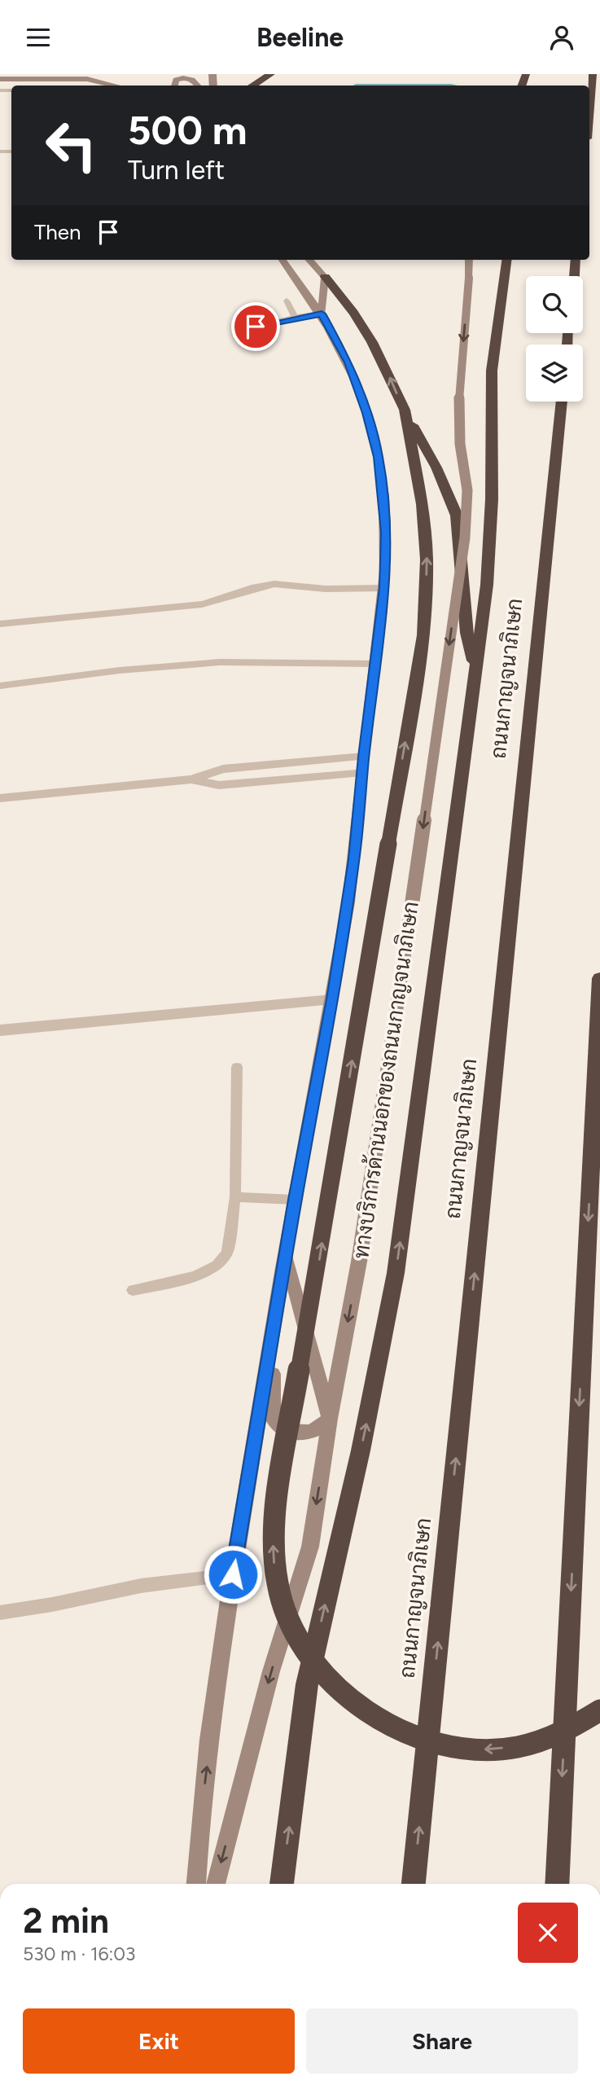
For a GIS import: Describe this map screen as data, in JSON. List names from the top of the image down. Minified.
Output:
{"streets":{"highway":["ถนนกาญจนาภิเษก"],"main road":["ทางบริการด้านนอกของถนนกาญจนาภิเษก"]},"page":{"header":"Beeline","turn":["500 m","Turn left"],"then":"Then","heading":["2 min","530 m · 16:03"],"buttons":["Exit","Share"]}}
